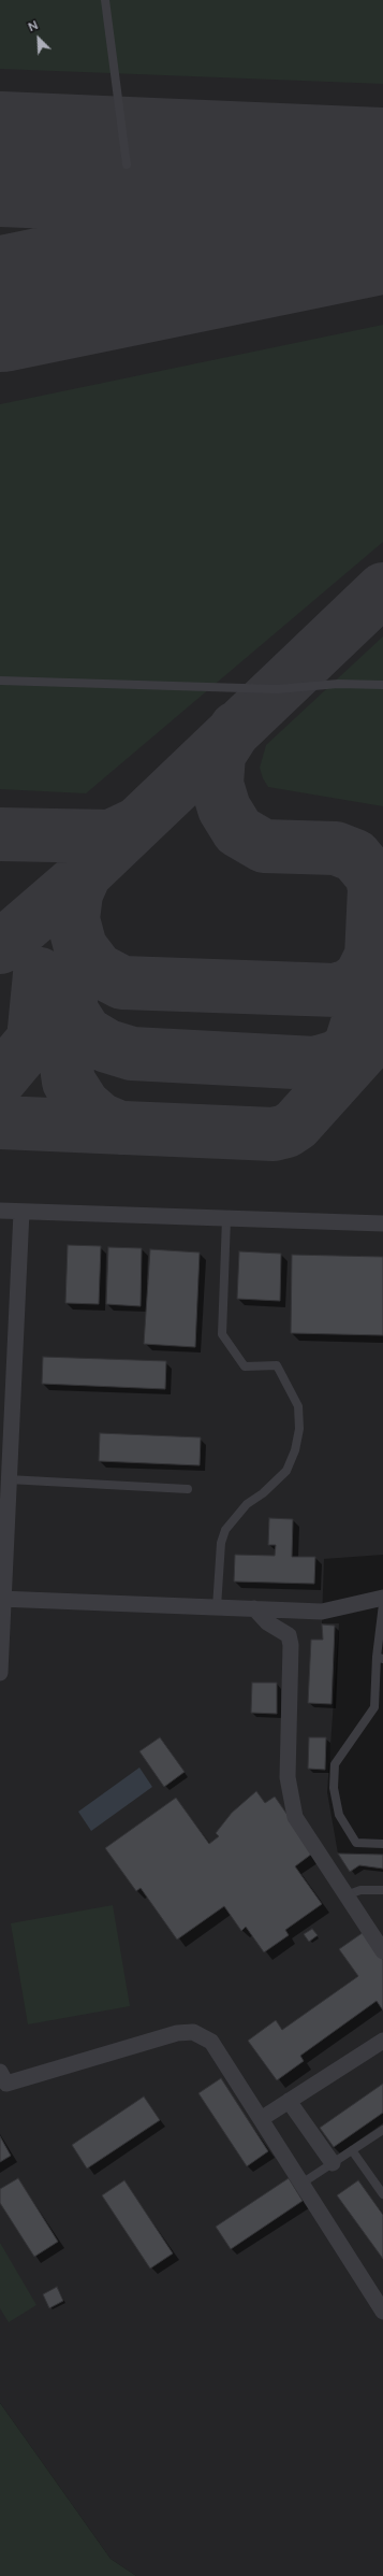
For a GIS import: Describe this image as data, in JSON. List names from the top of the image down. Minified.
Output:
{"north":"top left"}
